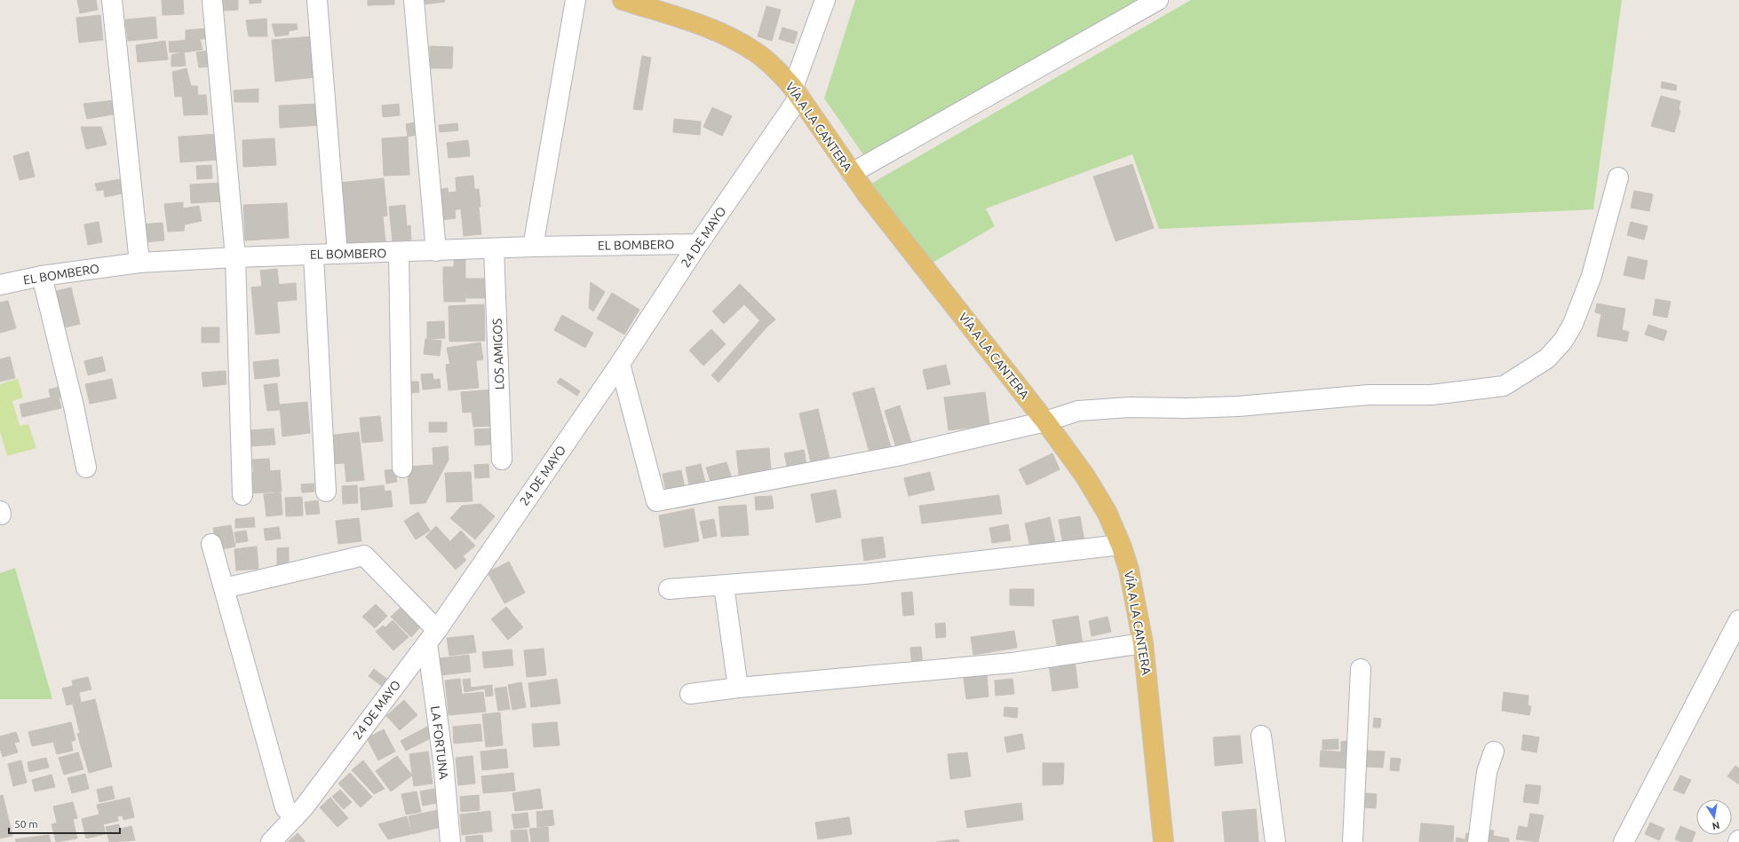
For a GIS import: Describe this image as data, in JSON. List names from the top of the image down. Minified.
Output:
{"streets":{"main road":["VÍA A LA CANTERA"],"street":["24 DE MAYO","EL BOMBERO","LOS AMIGOS","LA FORTUNA"]},"crossings":[["VÍA A LA CANTERA","24 DE MAYO"],["24 DE MAYO","EL BOMBERO"],["24 DE MAYO","LA FORTUNA"],["EL BOMBERO","LOS AMIGOS"]],"scale_bar":"50 m","north":"bottom"}
